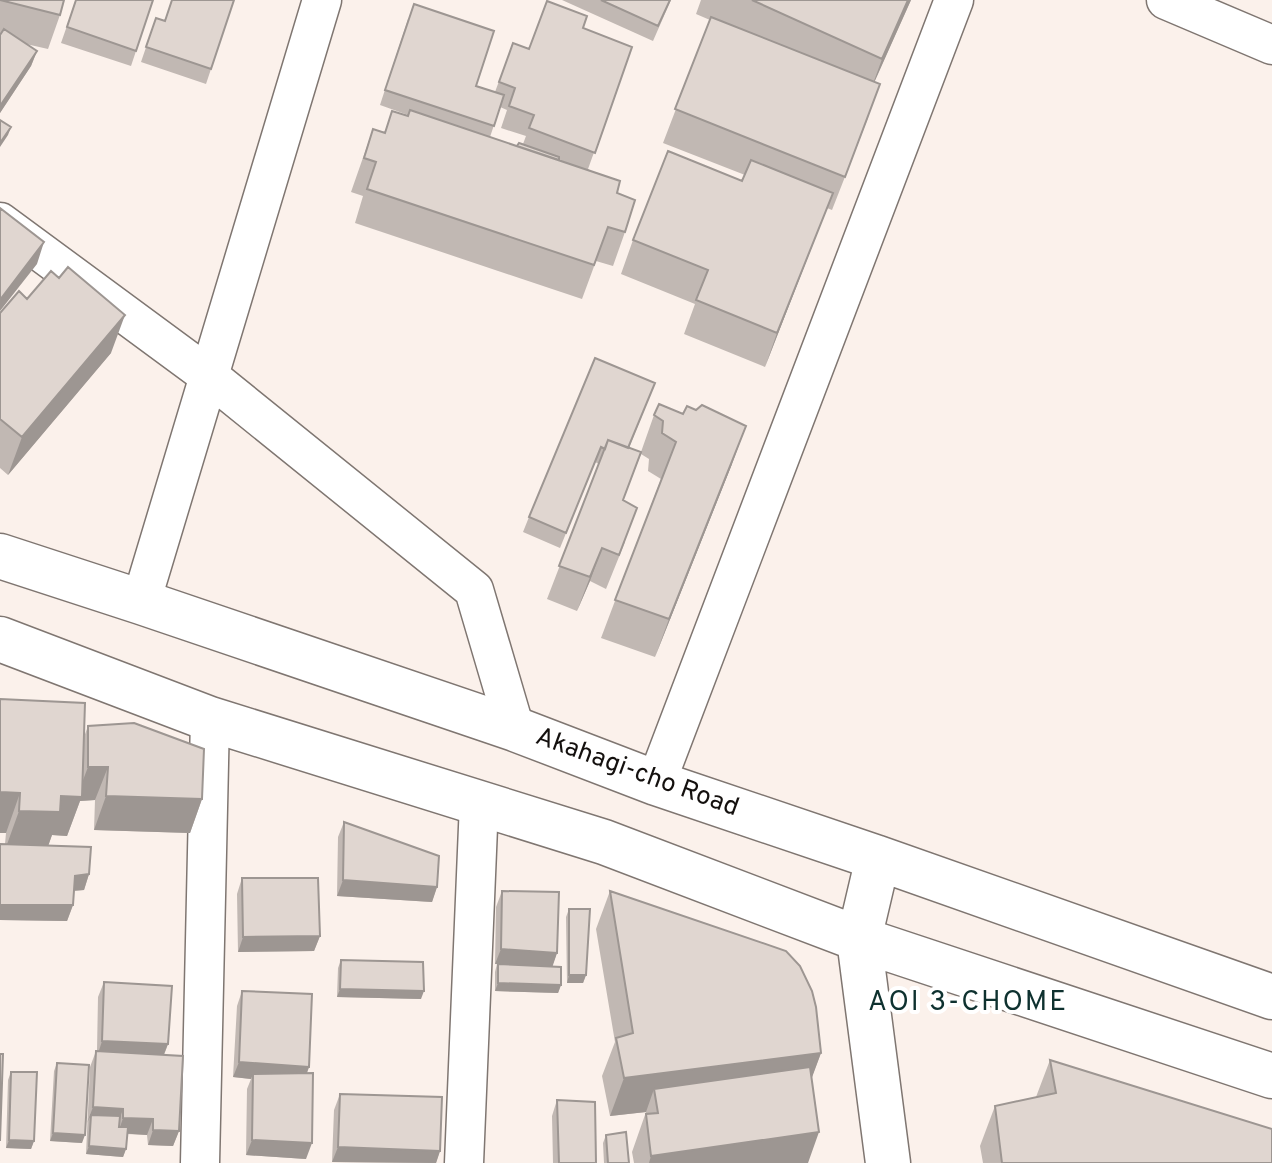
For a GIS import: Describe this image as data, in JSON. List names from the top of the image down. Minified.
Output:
{"streets":{"street":["Akahagi-cho Road"]},"districts":["AOI 3-CHOME"]}
